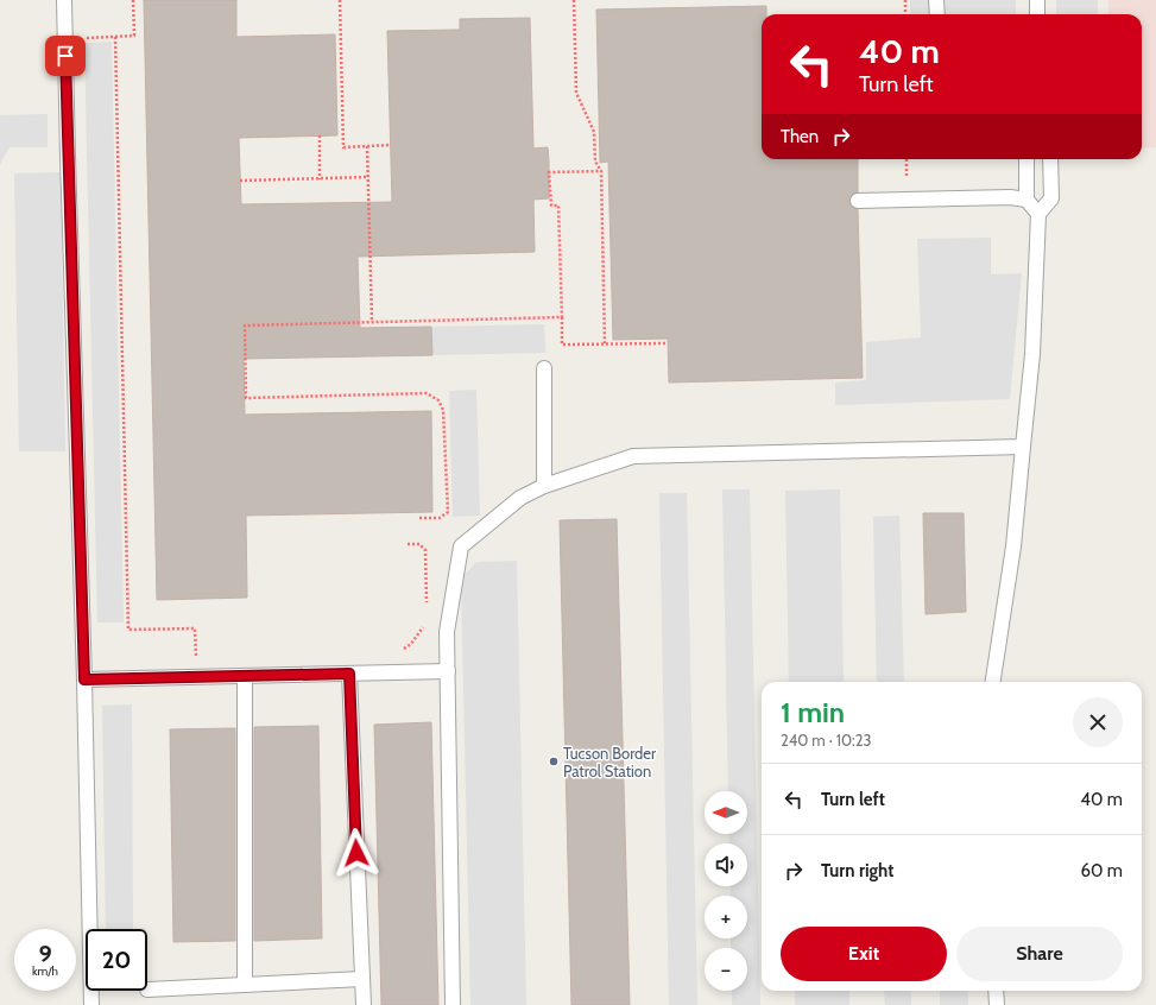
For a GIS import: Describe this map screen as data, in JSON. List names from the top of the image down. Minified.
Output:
{"places":["Tucson Border Patrol Station"],"north":"left","page":{"turn":["40 m","Turn left"],"then":"Then","heading":["1 min","240 m · 10:23"],"list":[{"name":"Turn left","value":"40 m"},{"name":"Turn right","value":"60 m"}],"map_buttons":["+","−"],"buttons":["Exit","Share"],"speed":"9 km/h","limit":"20"}}
